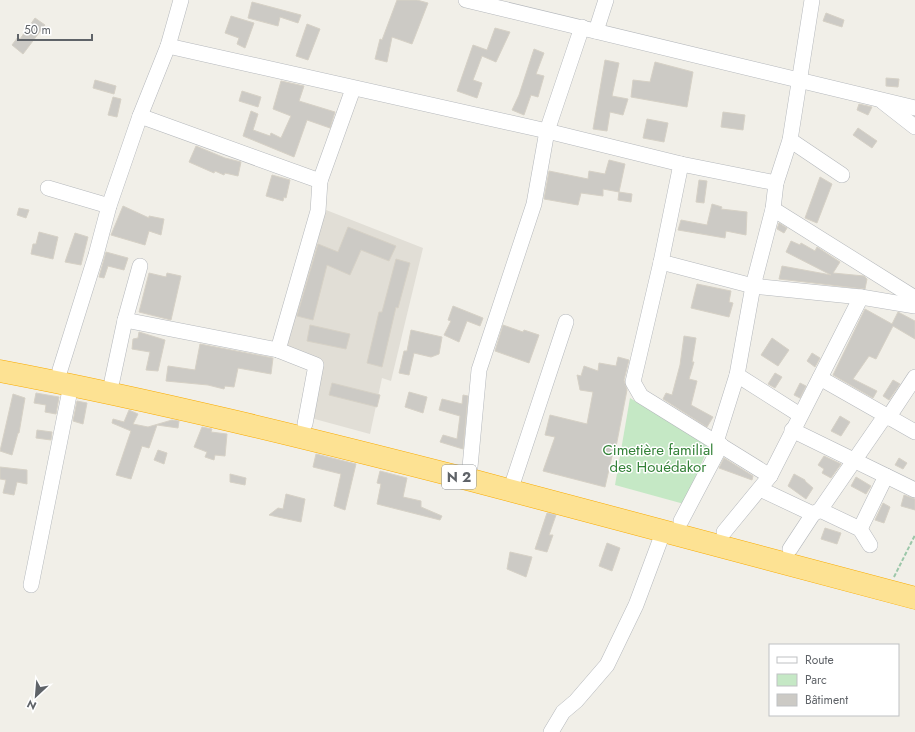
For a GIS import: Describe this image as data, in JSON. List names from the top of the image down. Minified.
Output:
{"streets":{"highway":["N 2"]},"parks":["Cimetière familial des Houédakor"],"legend":["Route","Parc","Bâtiment"],"scale_bar":"50 m","north":"bottom left"}
